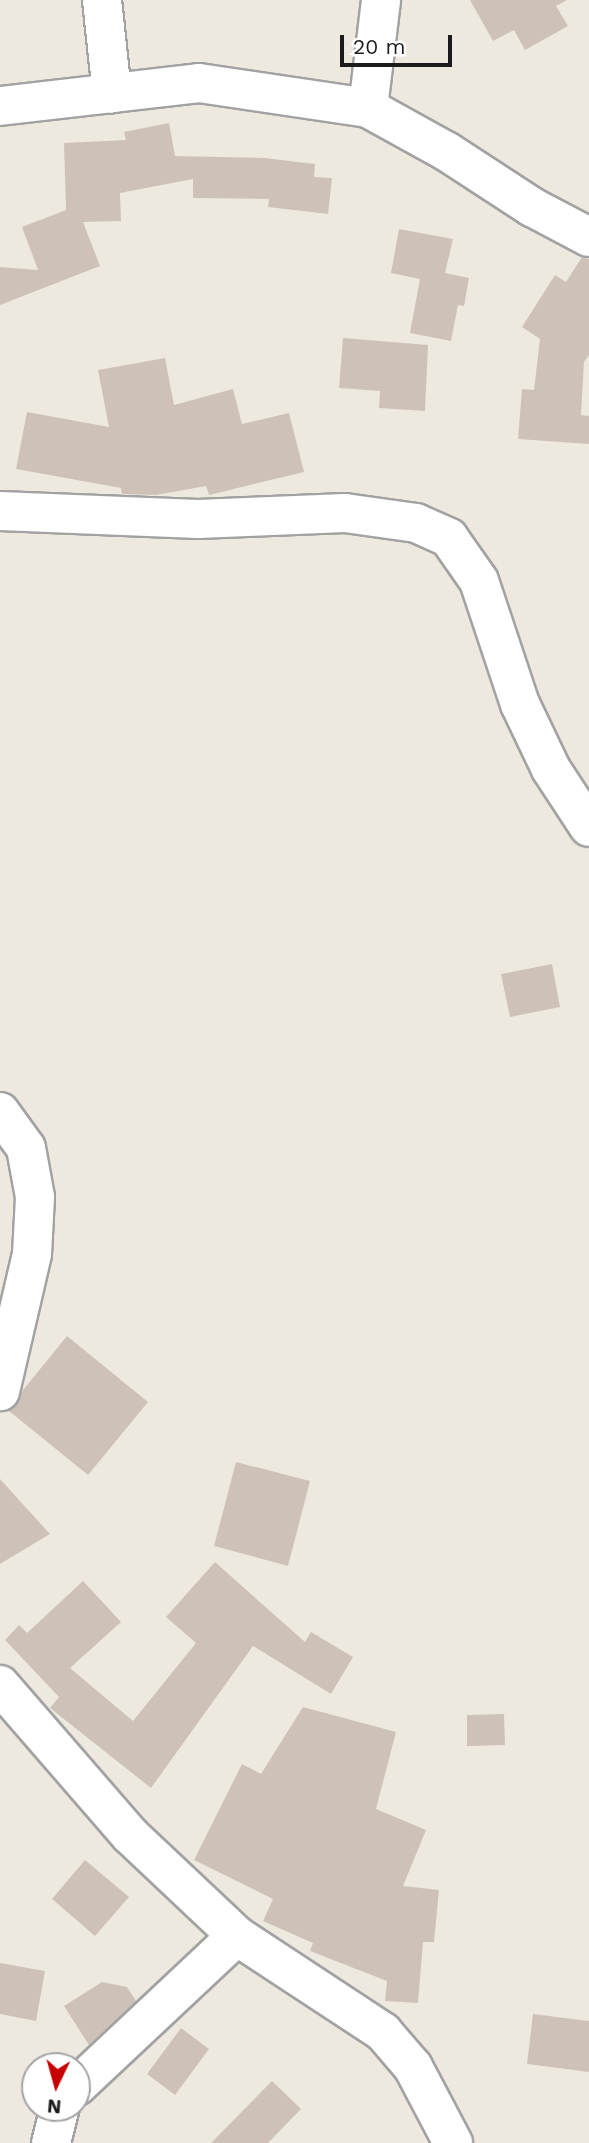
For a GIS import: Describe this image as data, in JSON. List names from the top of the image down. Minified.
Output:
{"scale_bar":"20 m","north":"bottom"}
